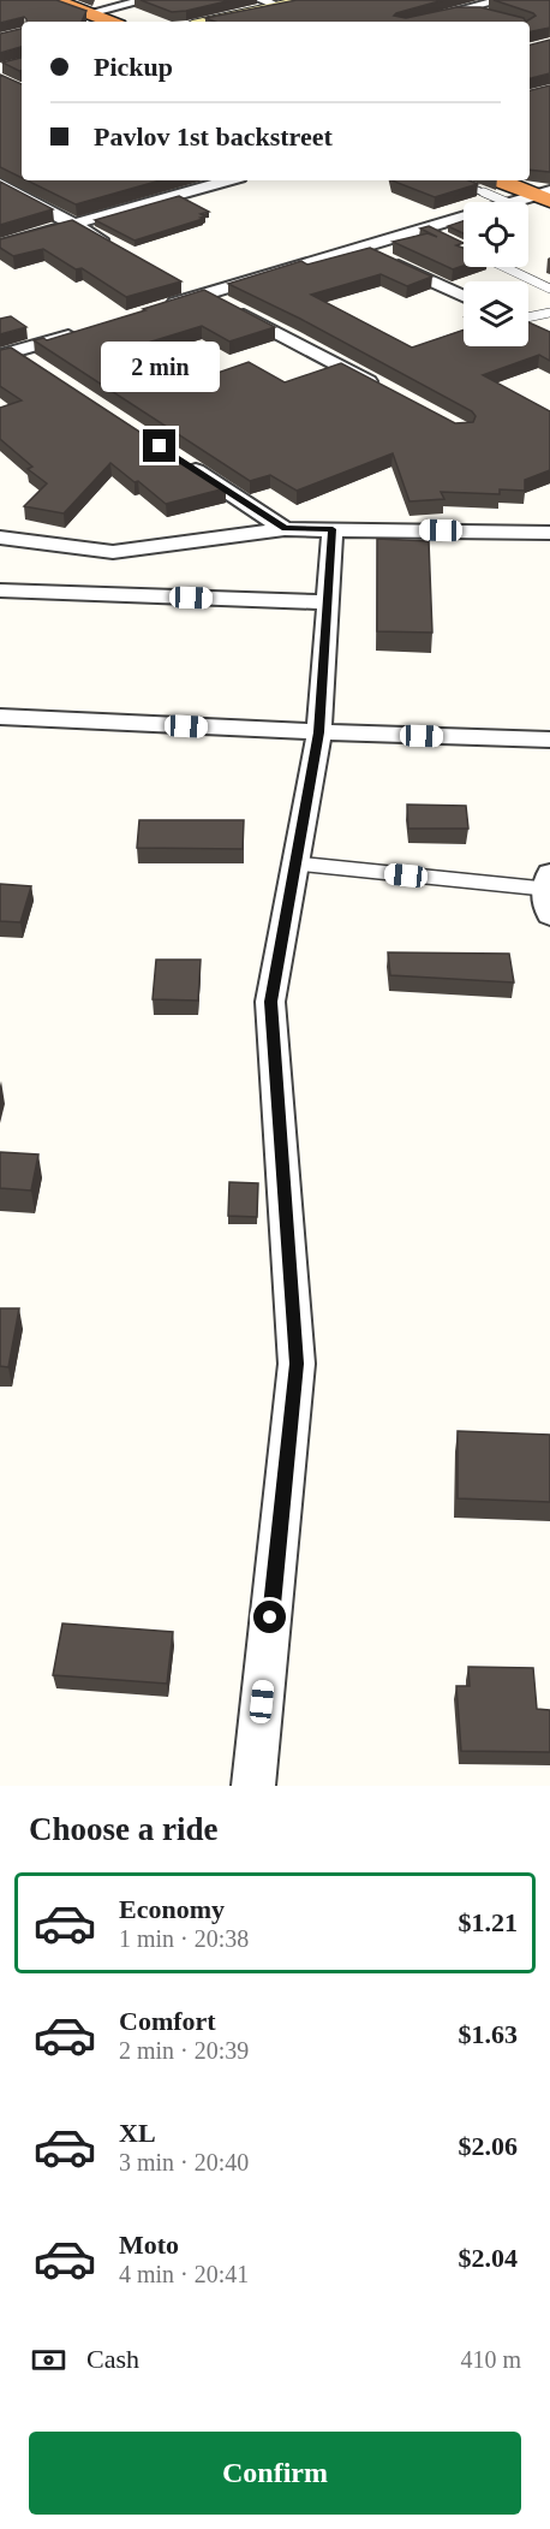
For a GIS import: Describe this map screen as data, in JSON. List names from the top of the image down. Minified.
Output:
{"page":{"banner":["Pickup","Pavlov 1st backstreet"],"bubble":"2 min","heading":"Choose a ride","list":[{"name":"Economy","note":"1 min · 20:38","value":"$1.21"},{"name":"Comfort","note":"2 min · 20:39","value":"$1.63"},{"name":"XL","note":"3 min · 20:40","value":"$2.06"},{"name":"Moto","note":"4 min · 20:41","value":"$2.04"}],"pay":["Cash","410 m"],"buttons":"Confirm"}}
